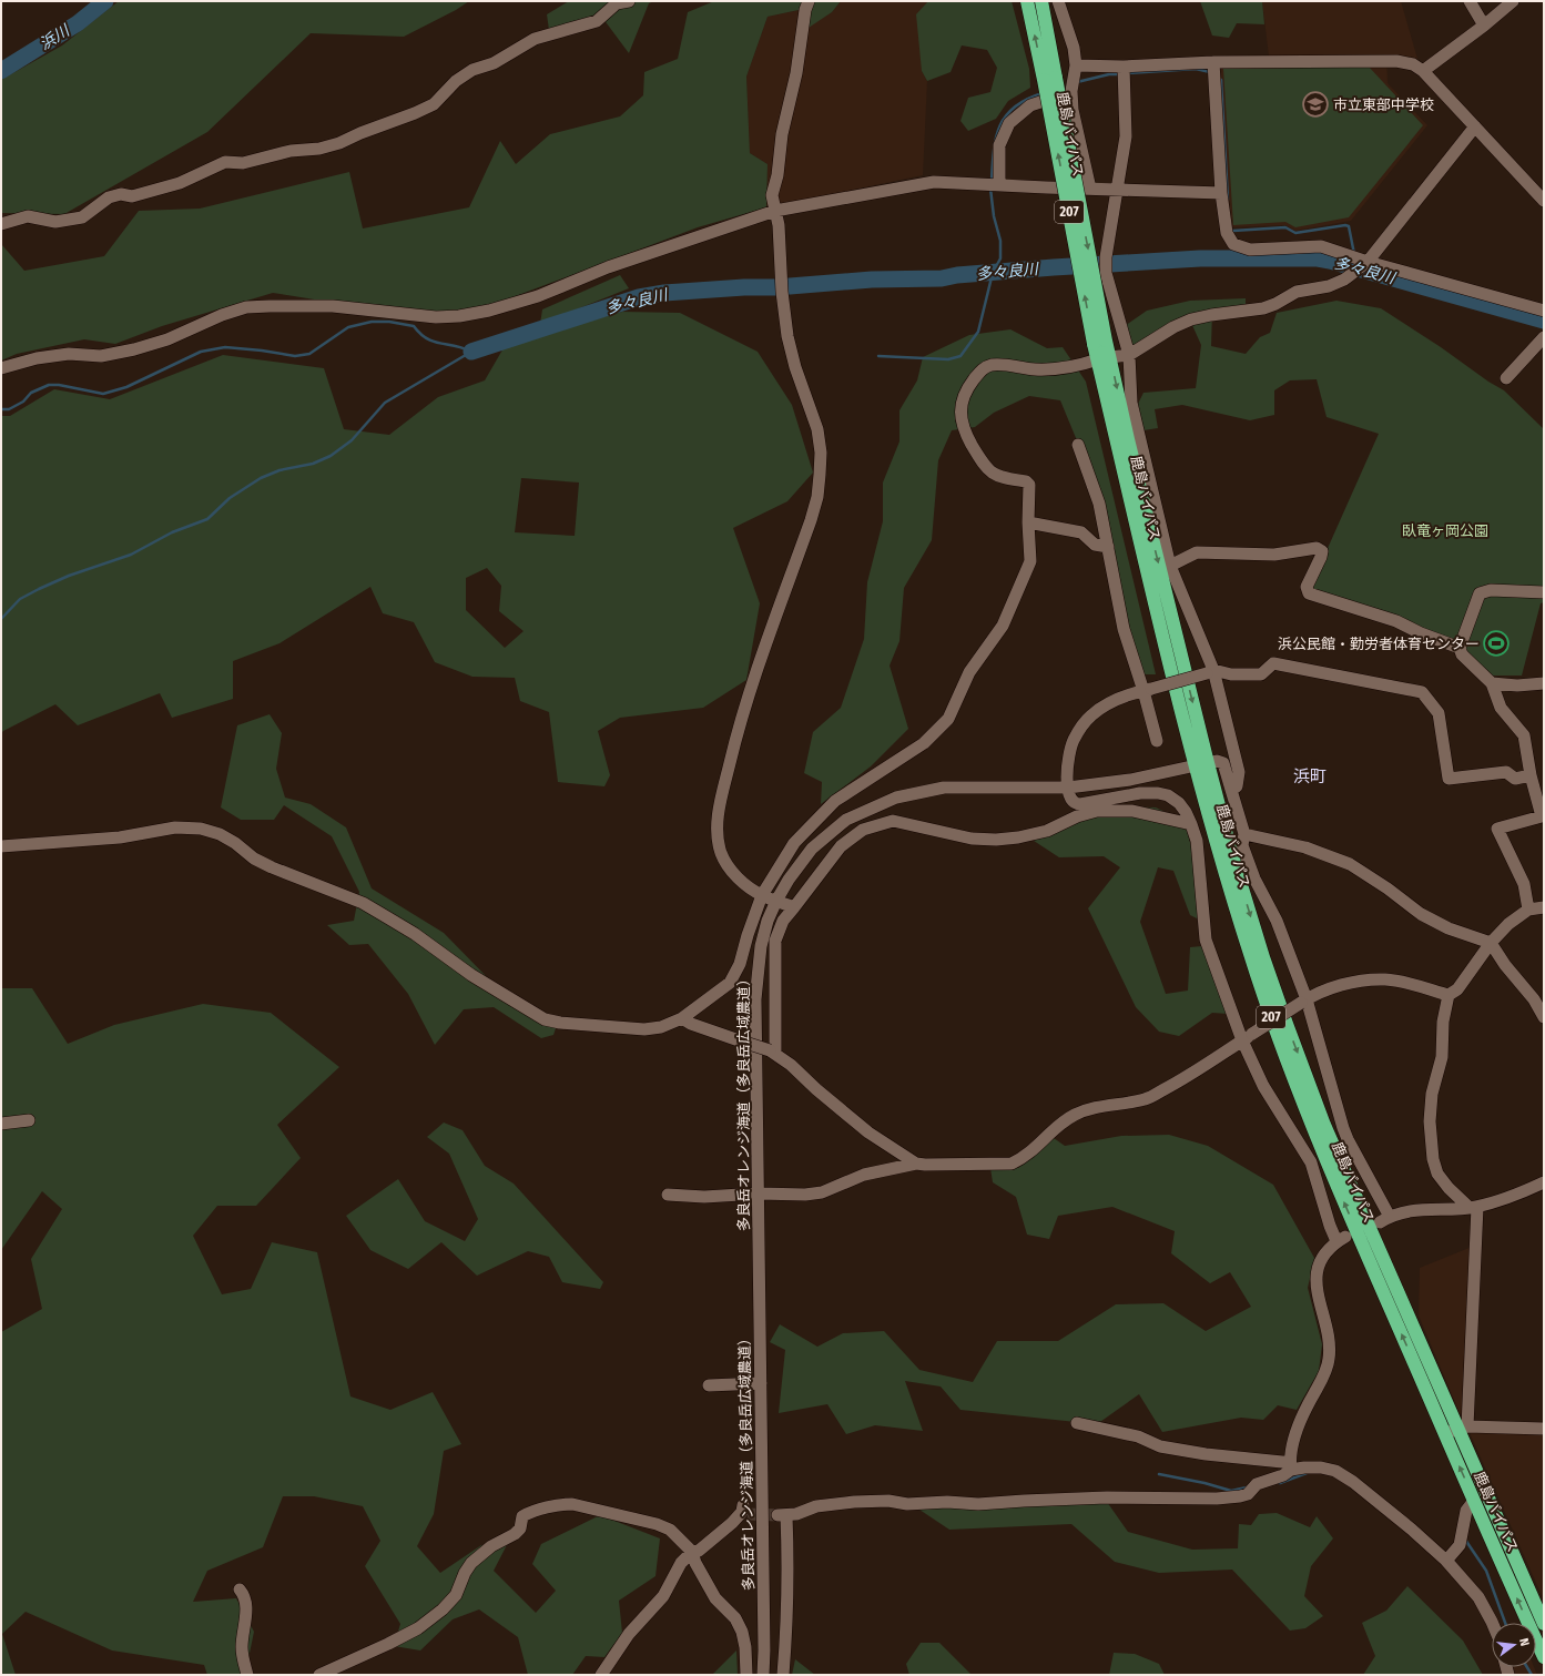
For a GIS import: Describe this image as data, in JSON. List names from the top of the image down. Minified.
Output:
{"streets":{"highway":["鹿島バイパス","207"],"street":["多良岳オレンジ海道（多良岳広域農道）"]},"crossings":[["鹿島バイパス","多良岳オレンジ海道（多良岳広域農道）"]],"districts":["浜町"],"water":["浜川","多々良川"],"parks":["臥竜ヶ岡公園"],"places":{"school or university":["市立東部中学校"],"sports":["浜公民館・勤労者体育センター"]},"north":"right"}
